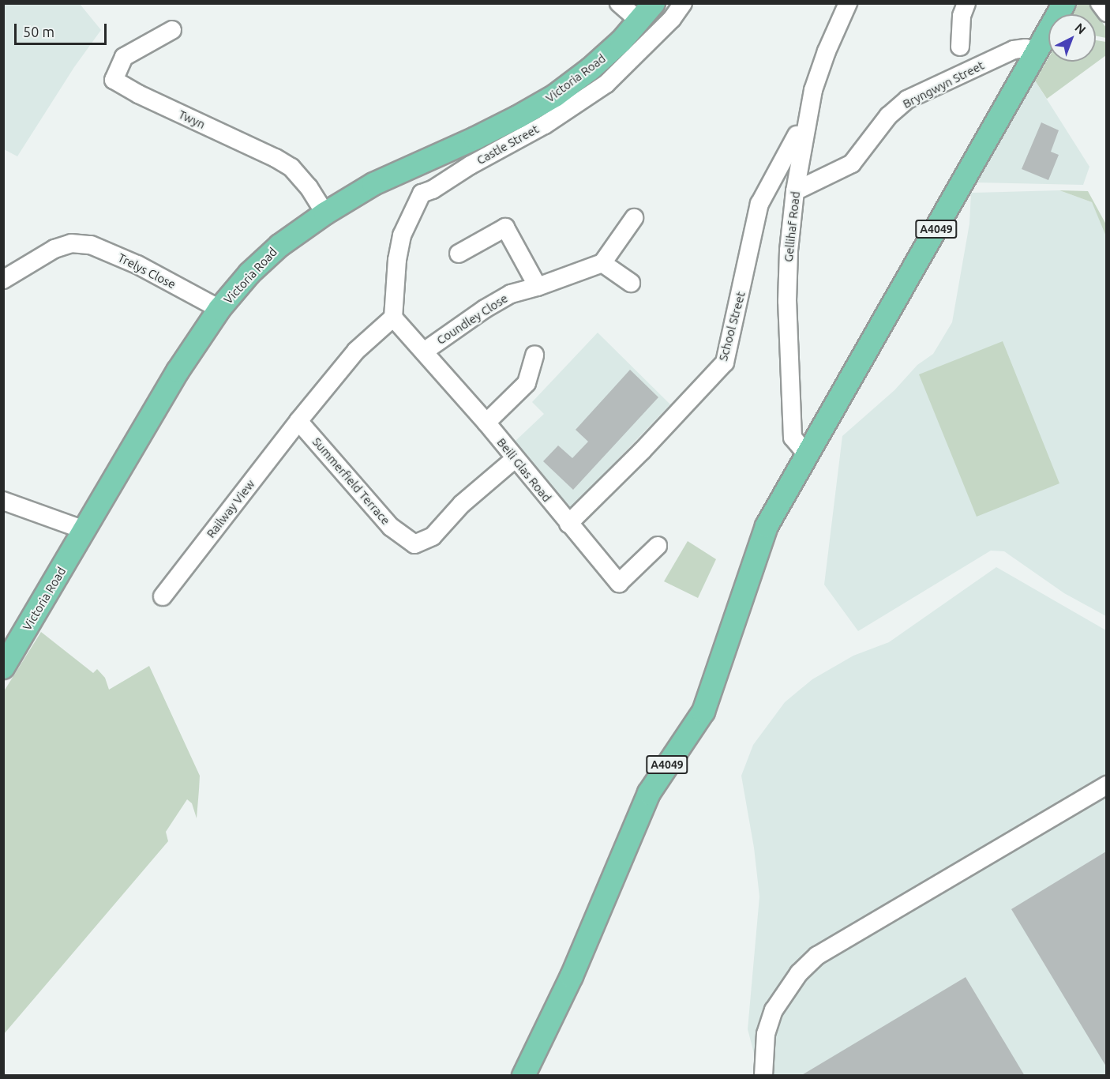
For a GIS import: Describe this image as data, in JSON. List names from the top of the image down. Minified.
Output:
{"streets":{"main road":["Victoria Road","A4049"],"street":["Bryngwyn Street","Twyn","Castle Street","Gellihaf Road","Trelys Close","Coundley Close","School Street","Beili Glas Road","Summerfield Terrace","Railway View"]},"crossings":[["Victoria Road","Twyn"],["Victoria Road","Trelys Close"],["Bryngwyn Street","Gellihaf Road"],["Bryngwyn Street","A4049"],["Gellihaf Road","A4049"],["Coundley Close","Beili Glas Road"],["School Street","Beili Glas Road"],["Beili Glas Road","Summerfield Terrace"],["Beili Glas Road","Railway View"],["Summerfield Terrace","Railway View"]],"scale_bar":"50 m","north":"top right"}
